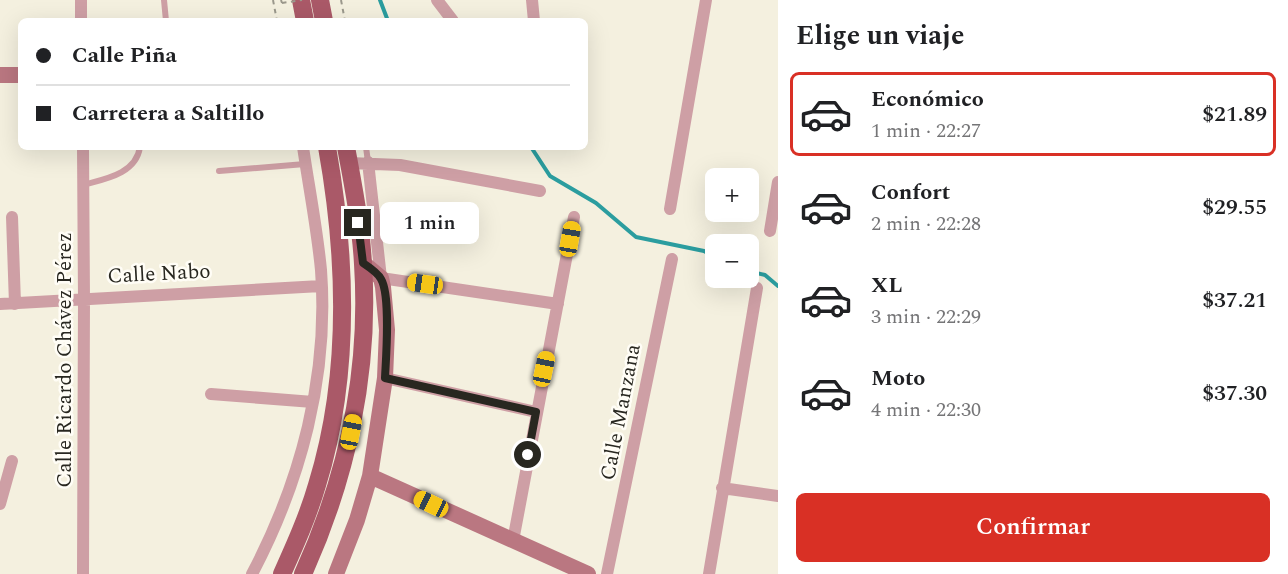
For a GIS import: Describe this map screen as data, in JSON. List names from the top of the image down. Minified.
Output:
{"streets":{"street":["Calle Nabo","Calle Ricardo Chávez Pérez","Calle Manzana"]},"crossings":[["Calle Nabo","Calle Ricardo Chávez Pérez"]],"page":{"heading":"Elige un viaje","banner":["Calle Piña","Carretera a Saltillo"],"list":[{"name":"Económico","note":"1 min · 22:27","value":"$21.89"},{"name":"Confort","note":"2 min · 22:28","value":"$29.55"},{"name":"XL","note":"3 min · 22:29","value":"$37.21"},{"name":"Moto","note":"4 min · 22:30","value":"$37.30"}],"map_buttons":["+","−"],"bubble":"1 min","buttons":"Confirmar"}}
